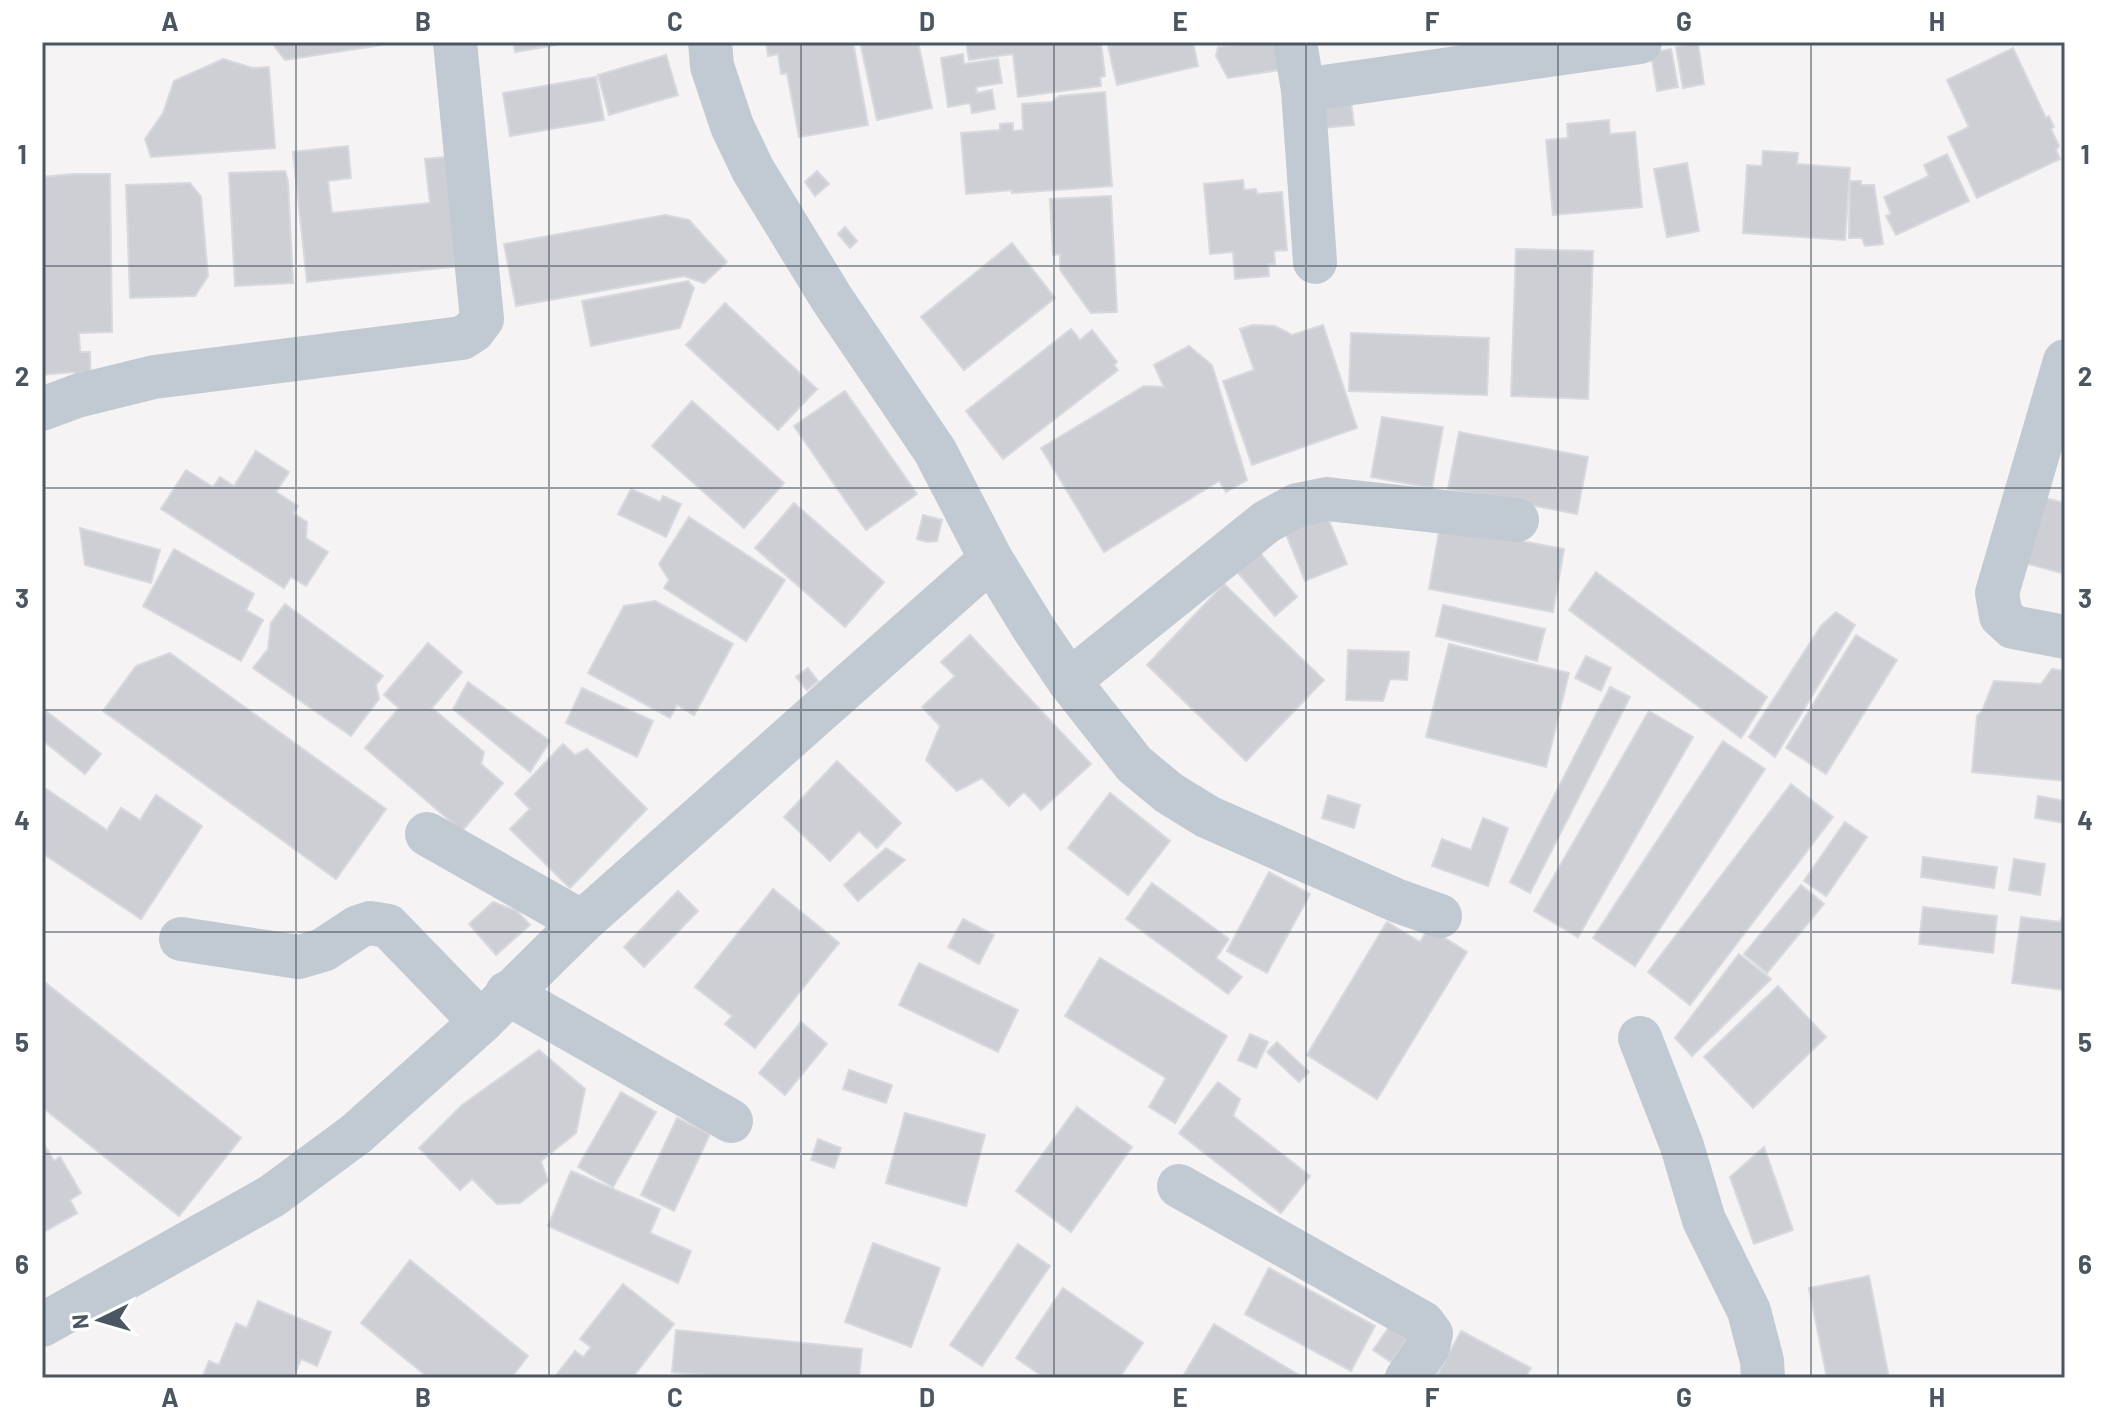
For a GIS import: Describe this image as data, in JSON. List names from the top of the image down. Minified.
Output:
{"north":"left","grid":{"columns":["A","B","C","D","E","F","G","H"],"rows":["1","2","3","4","5","6"]}}
